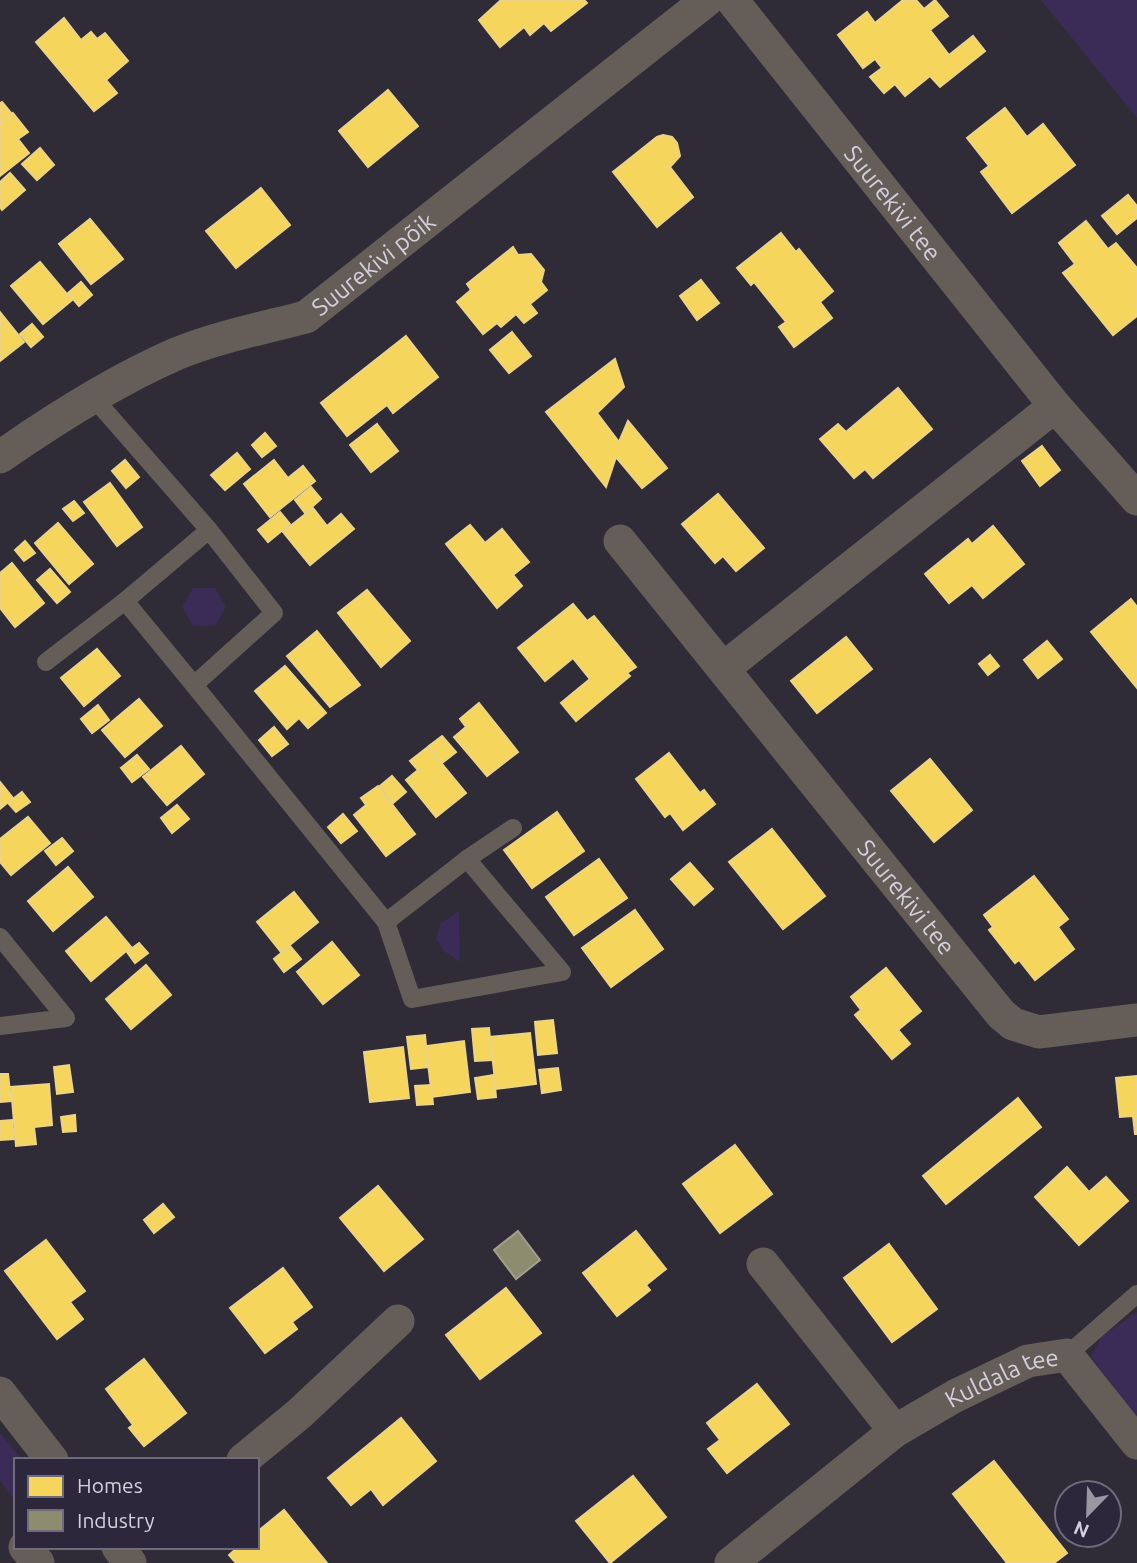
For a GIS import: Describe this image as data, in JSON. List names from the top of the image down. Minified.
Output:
{"streets":{"street":["Suurekivi tee","Suurekivi põik","Kuldala tee"]},"legend":["Homes","Industry"],"north":"bottom left"}
